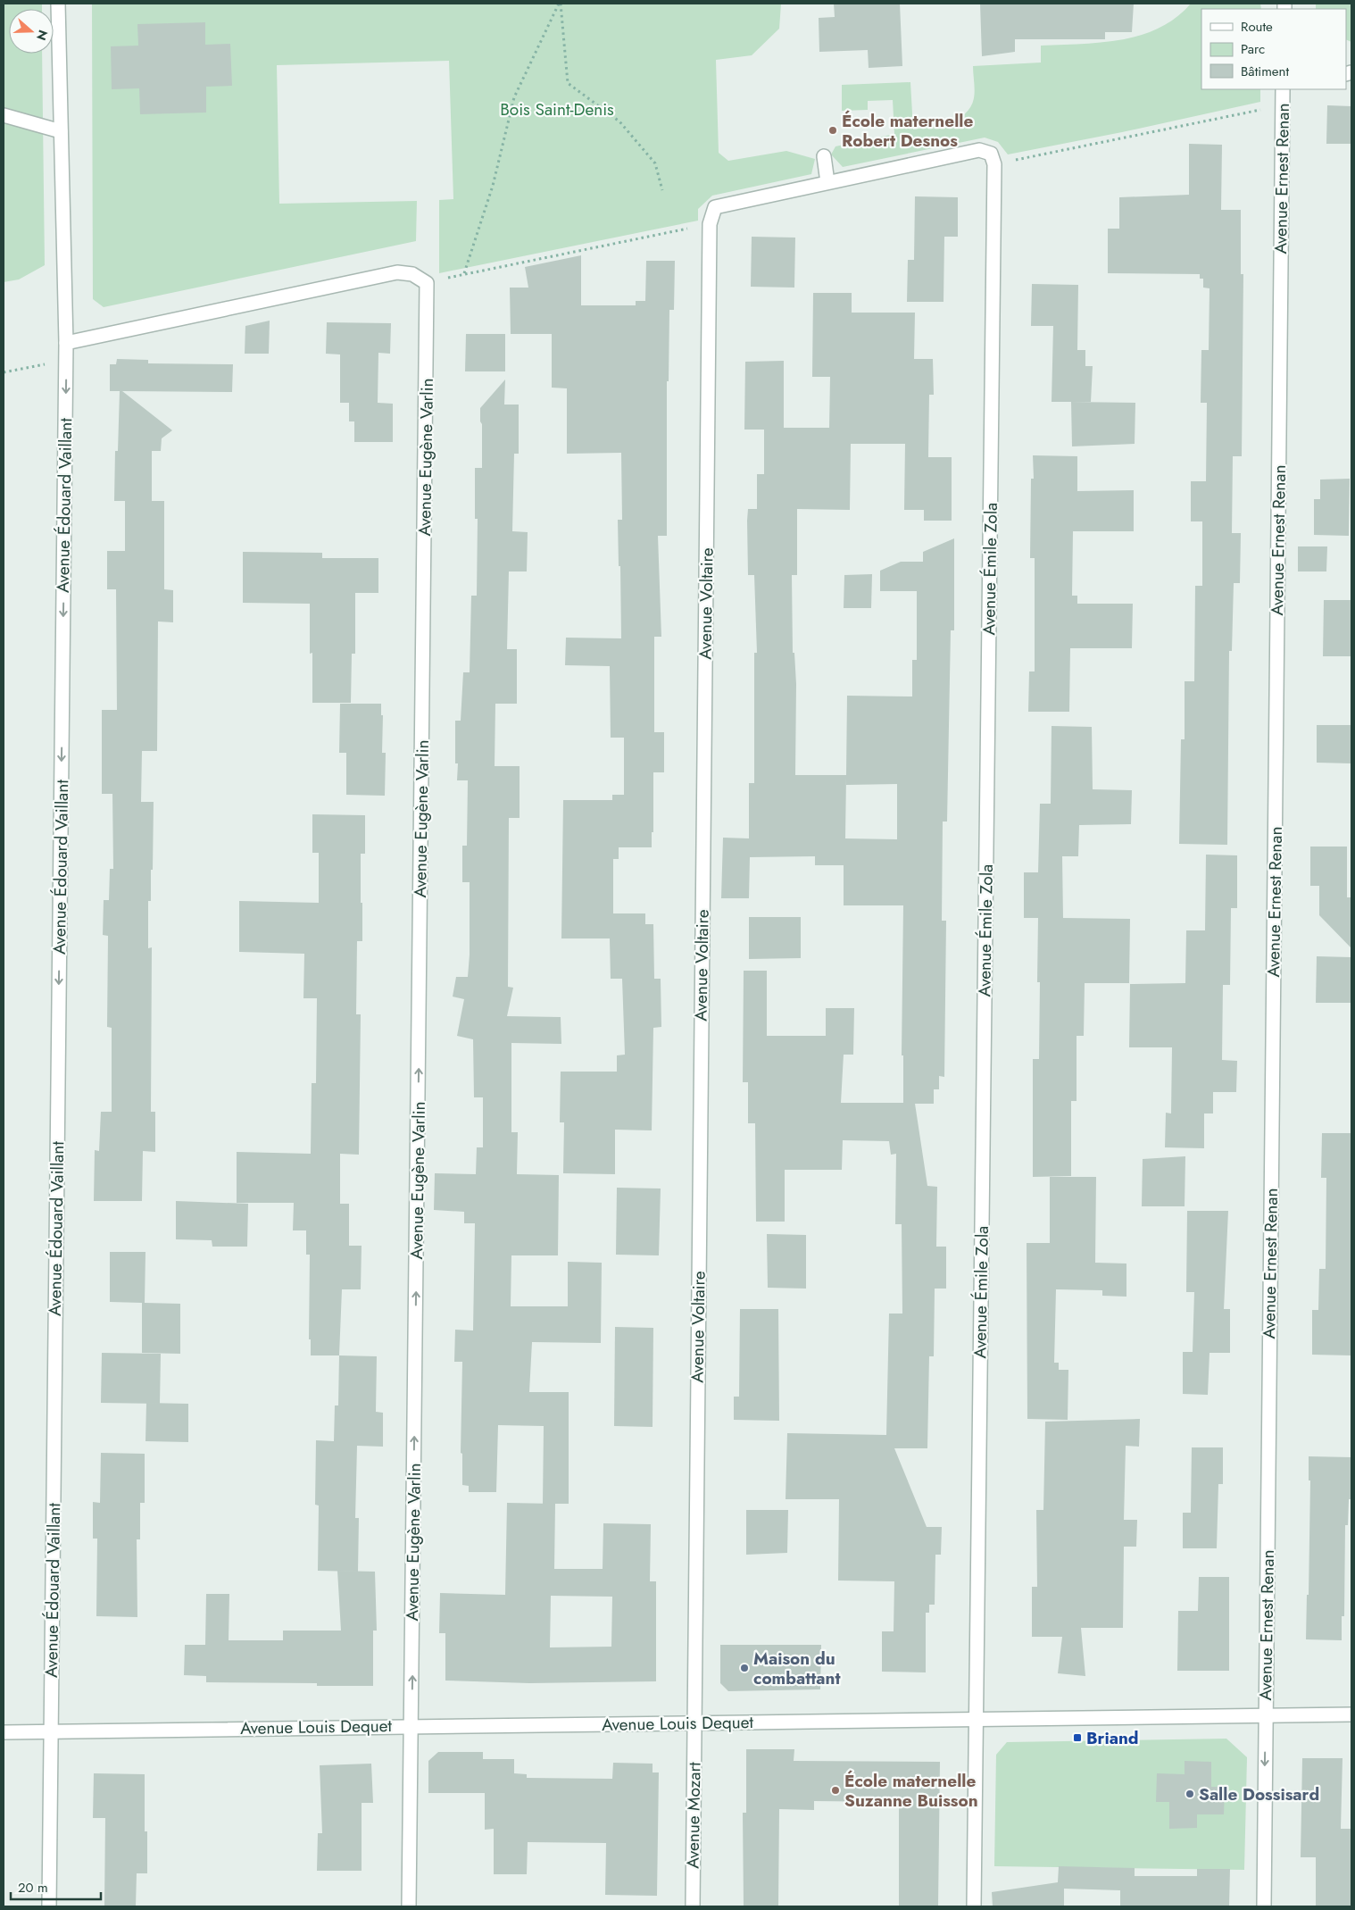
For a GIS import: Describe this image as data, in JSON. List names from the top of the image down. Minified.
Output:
{"streets":{"street":["Avenue Ernest Renan","Avenue Eugène Varlin","Avenue Édouard Vaillant","Avenue Émile Zola","Avenue Voltaire","Avenue Louis Dequet","Avenue Mozart"]},"crossings":[["Avenue Ernest Renan","Avenue Louis Dequet"],["Avenue Eugène Varlin","Avenue Louis Dequet"],["Avenue Édouard Vaillant","Avenue Louis Dequet"],["Avenue Émile Zola","Avenue Louis Dequet"],["Avenue Voltaire","Avenue Louis Dequet"],["Avenue Voltaire","Avenue Mozart"],["Avenue Louis Dequet","Avenue Mozart"]],"one_way":["Avenue Eugène Varlin","Avenue Édouard Vaillant"],"parks":["Bois Saint-Denis"],"places":{"other":["École maternelle Robert Desnos","Maison du combattant","École maternelle Suzanne Buisson","Salle Dossisard"],"transit":["Briand"]},"legend":["Route","Parc","Bâtiment"],"scale_bar":"20 m","north":"right"}
